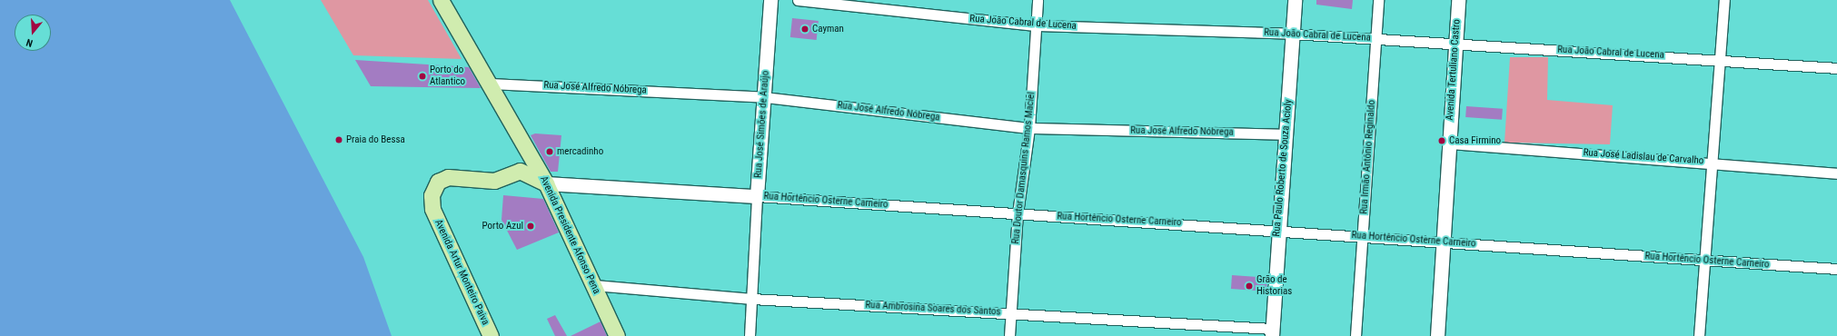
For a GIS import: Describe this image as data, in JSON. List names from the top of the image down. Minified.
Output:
{"streets":{"main road":["Avenida Presidente Afonso Pena","Avenida Artur Monteiro Paiva"],"street":["Rua João Cabral de Lucena","Avenida Tertuliano Castro","Rua José Alfredo Nóbrega","Rua José Simões de Araújo","Rua Irmão Antônio Reginaldo","Rua José Ladislau de Carvalho","Rua Doutor Damasquins Ramos Maciel","Rua Paulo Roberto de Souza Acioly","Rua Hortêncio Osterne Carneiro","Rua Ambrosina Soares dos Santos"]},"crossings":[["Rua João Cabral de Lucena","Avenida Tertuliano Castro"],["Rua João Cabral de Lucena","Rua Irmão Antônio Reginaldo"],["Rua João Cabral de Lucena","Rua Doutor Damasquins Ramos Maciel"],["Rua João Cabral de Lucena","Rua Paulo Roberto de Souza Acioly"],["Avenida Tertuliano Castro","Rua José Ladislau de Carvalho"],["Avenida Tertuliano Castro","Rua Hortêncio Osterne Carneiro"],["Rua José Alfredo Nóbrega","Rua José Simões de Araújo"],["Rua José Alfredo Nóbrega","Rua Doutor Damasquins Ramos Maciel"],["Rua José Alfredo Nóbrega","Rua Paulo Roberto de Souza Acioly"],["Rua José Alfredo Nóbrega","Avenida Presidente Afonso Pena"],["Rua José Simões de Araújo","Rua Hortêncio Osterne Carneiro"],["Rua José Simões de Araújo","Rua Ambrosina Soares dos Santos"],["Rua Irmão Antônio Reginaldo","Rua Hortêncio Osterne Carneiro"],["Rua Doutor Damasquins Ramos Maciel","Rua Hortêncio Osterne Carneiro"],["Rua Doutor Damasquins Ramos Maciel","Rua Ambrosina Soares dos Santos"],["Rua Paulo Roberto de Souza Acioly","Rua Hortêncio Osterne Carneiro"],["Rua Paulo Roberto de Souza Acioly","Rua Ambrosina Soares dos Santos"],["Rua Hortêncio Osterne Carneiro","Avenida Presidente Afonso Pena"],["Avenida Presidente Afonso Pena","Avenida Artur Monteiro Paiva"],["Avenida Presidente Afonso Pena","Rua Ambrosina Soares dos Santos"]],"places":["Cayman","Porto do Atlantico","Praia do Bessa","Casa Firmino","mercadinho","Porto Azul","Grão de Historias"],"north":"bottom"}
